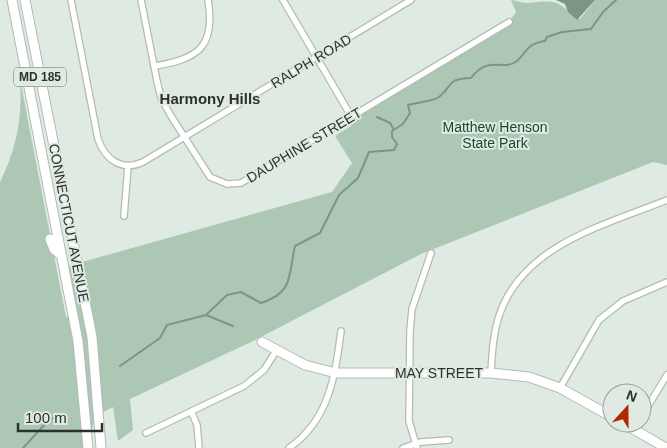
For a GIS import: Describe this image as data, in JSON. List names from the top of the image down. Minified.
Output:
{"streets":{"main road":["MD 185","CONNECTICUT AVENUE","MAY STREET"],"street":["RALPH ROAD","DAUPHINE STREET"]},"crossings":[["RALPH ROAD","DAUPHINE STREET"]],"districts":["Harmony Hills"],"parks":["Matthew Henson State Park"],"scale_bar":"100 m","north":"top"}
